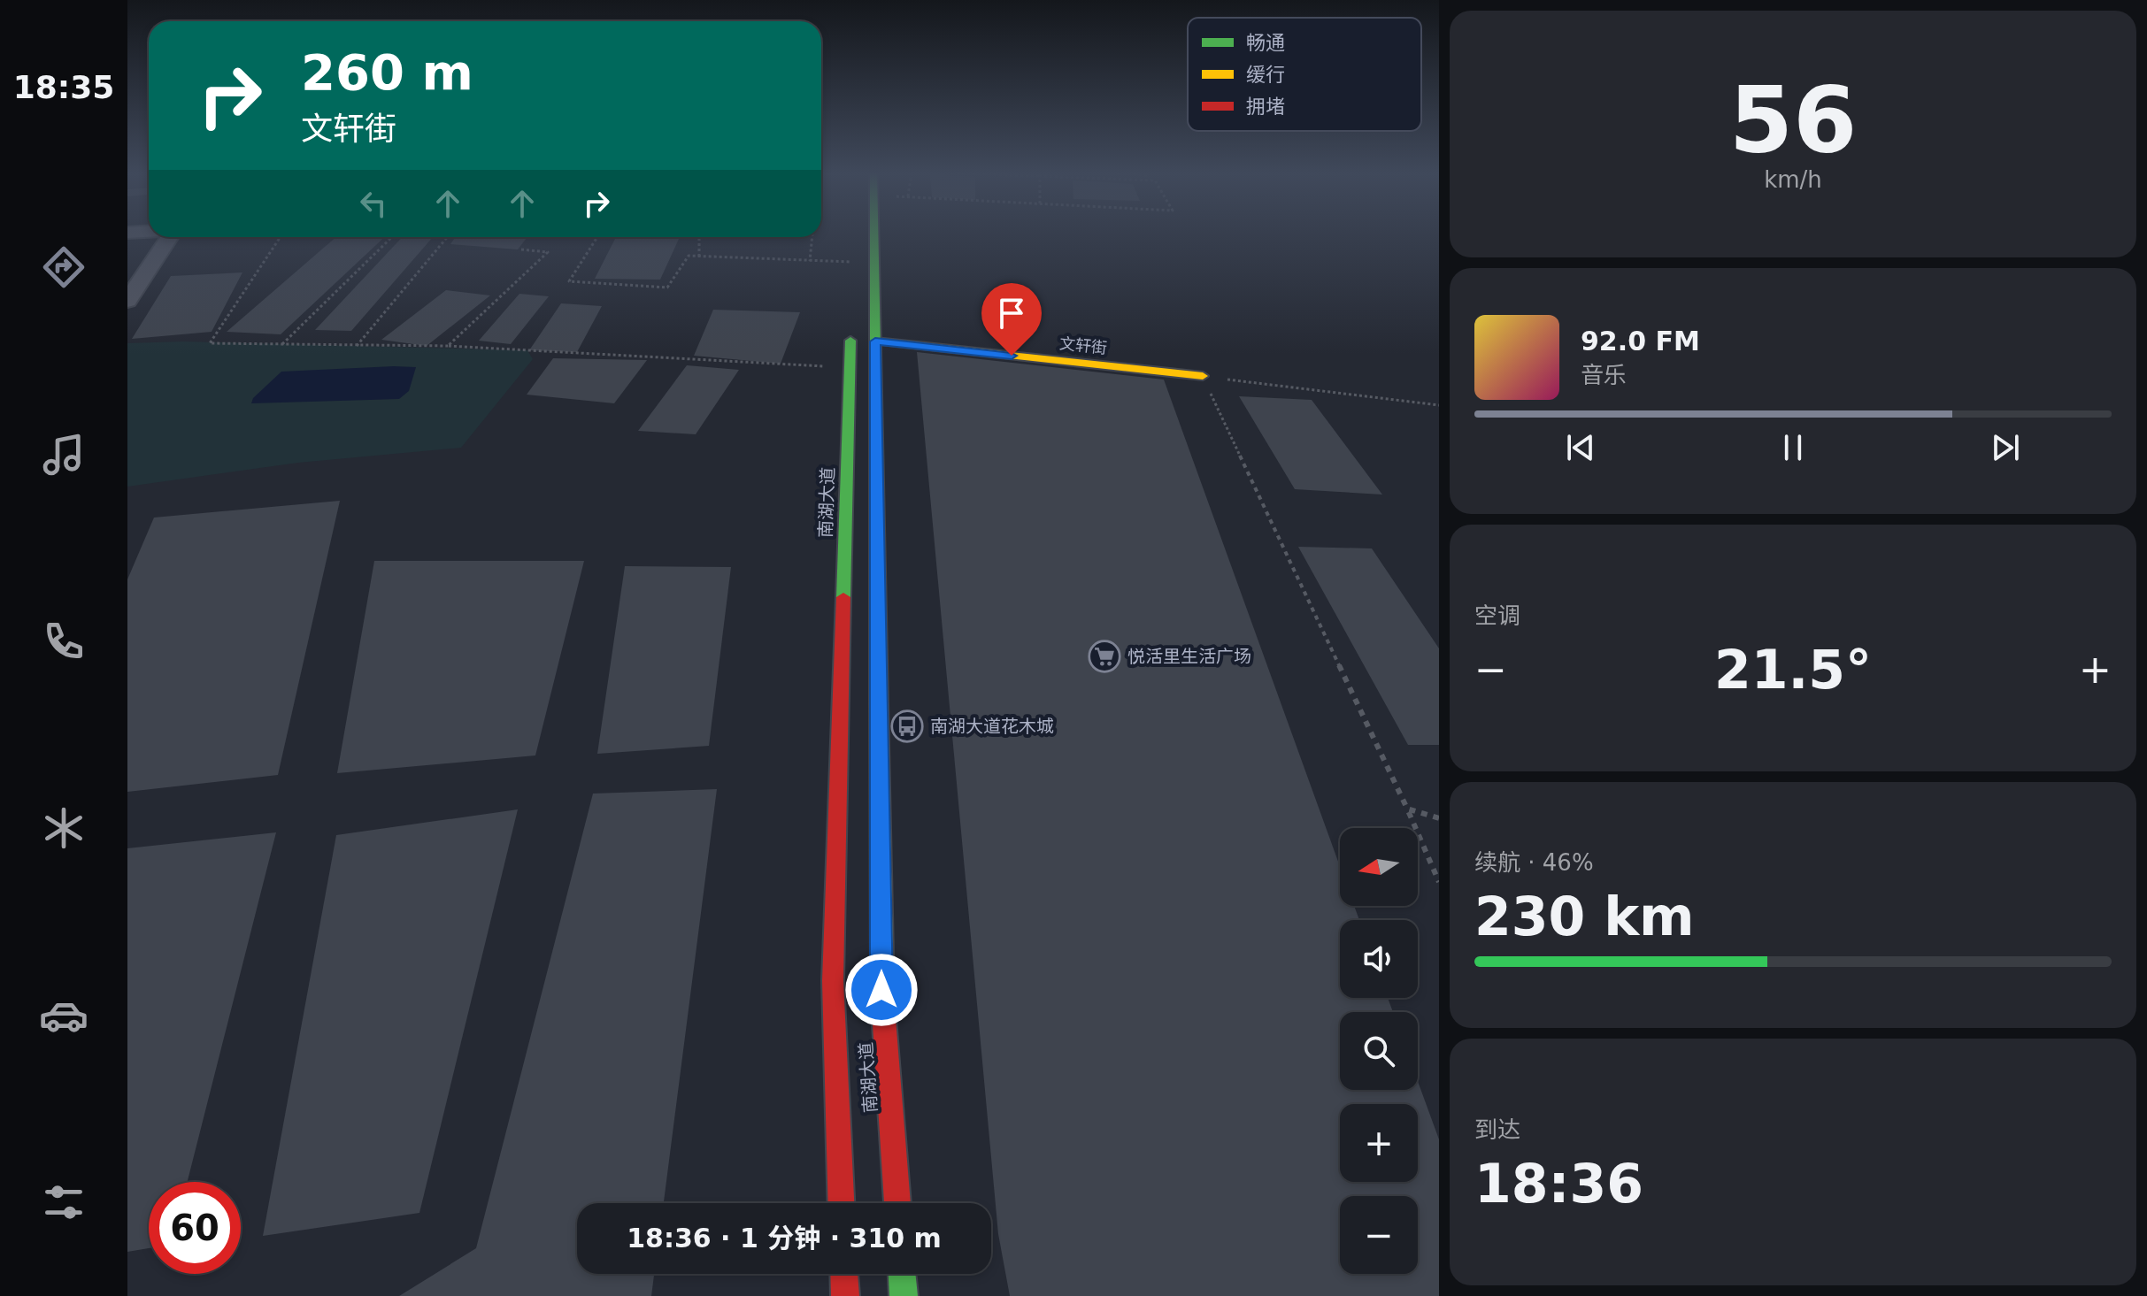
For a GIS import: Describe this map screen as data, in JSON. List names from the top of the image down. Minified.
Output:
{"streets":{"main road":["文轩街","南湖大道"]},"crossings":[["文轩街","南湖大道"]],"places":{"supermarket":["悦活里生活广场"],"bus stop":["南湖大道花木城"]},"legend":["畅通","缓行","拥堵"],"north":"left","page":{"tabs":"18:35","tile":[["56","km/h"],"空调",["续航 · 46%","230 km"],["到达","18:36"]],"turn":["260 m","文轩街"],"song":["92.0 FM","音乐"],"heat":["−","21.5°","+"],"map_buttons":["+","−"],"limit":"60","trip":"18:36 · 1 分钟 · 310 m"}}
